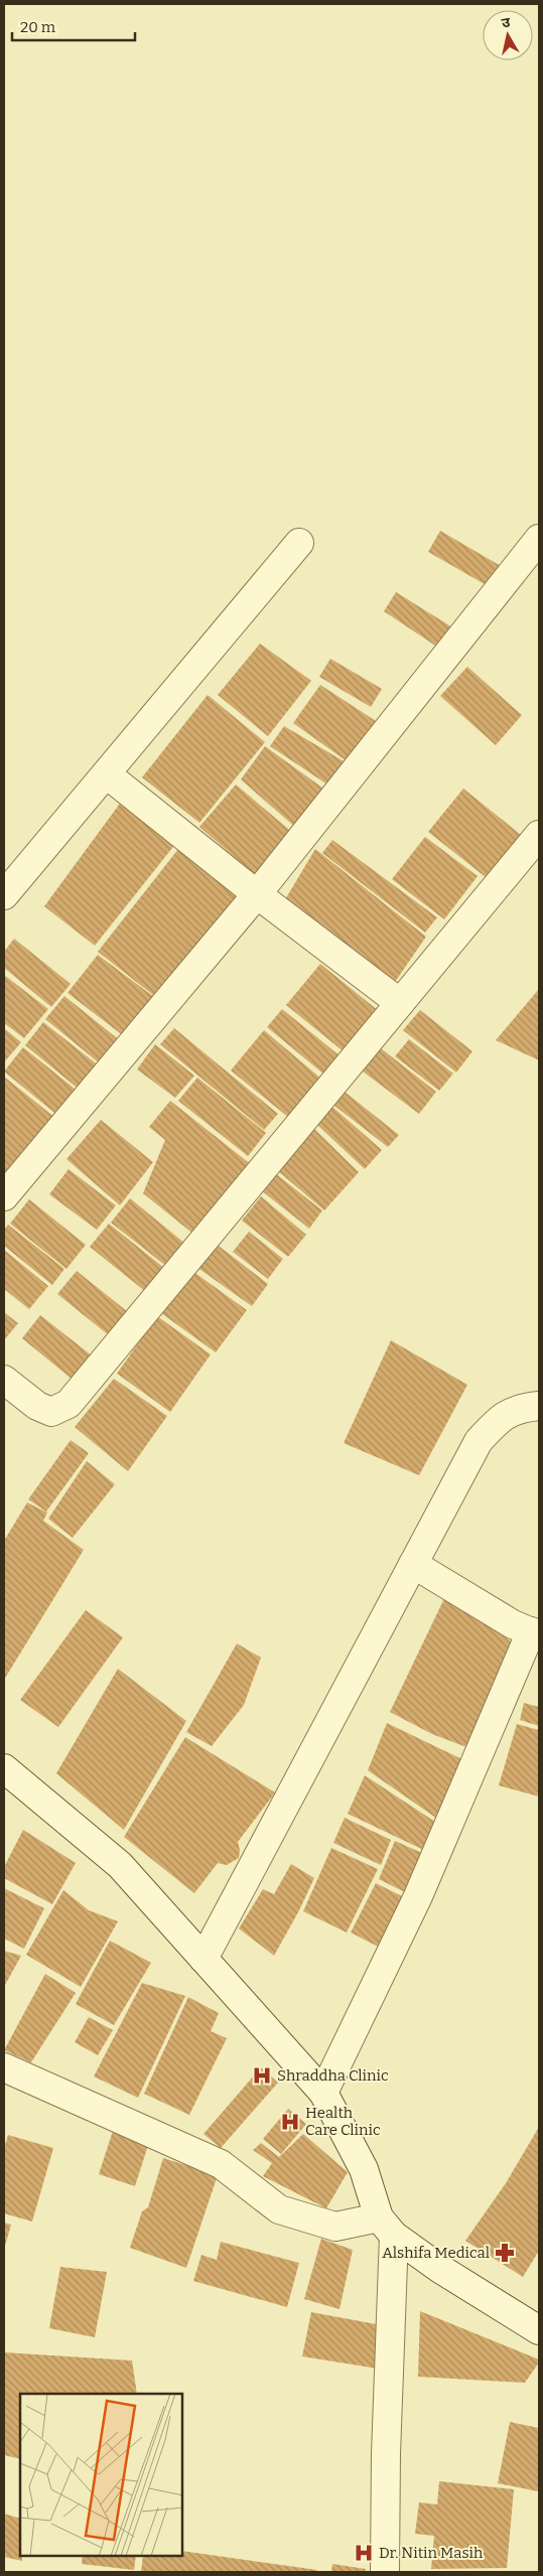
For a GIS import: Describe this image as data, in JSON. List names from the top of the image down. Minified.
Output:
{"places":{"hospital":["Shraddha Clinic","Health Care Clinic","Dr. Nitin Masih"],"pharmacy":["Alshifa Medical"]},"scale_bar":"20 m","north":"top"}
